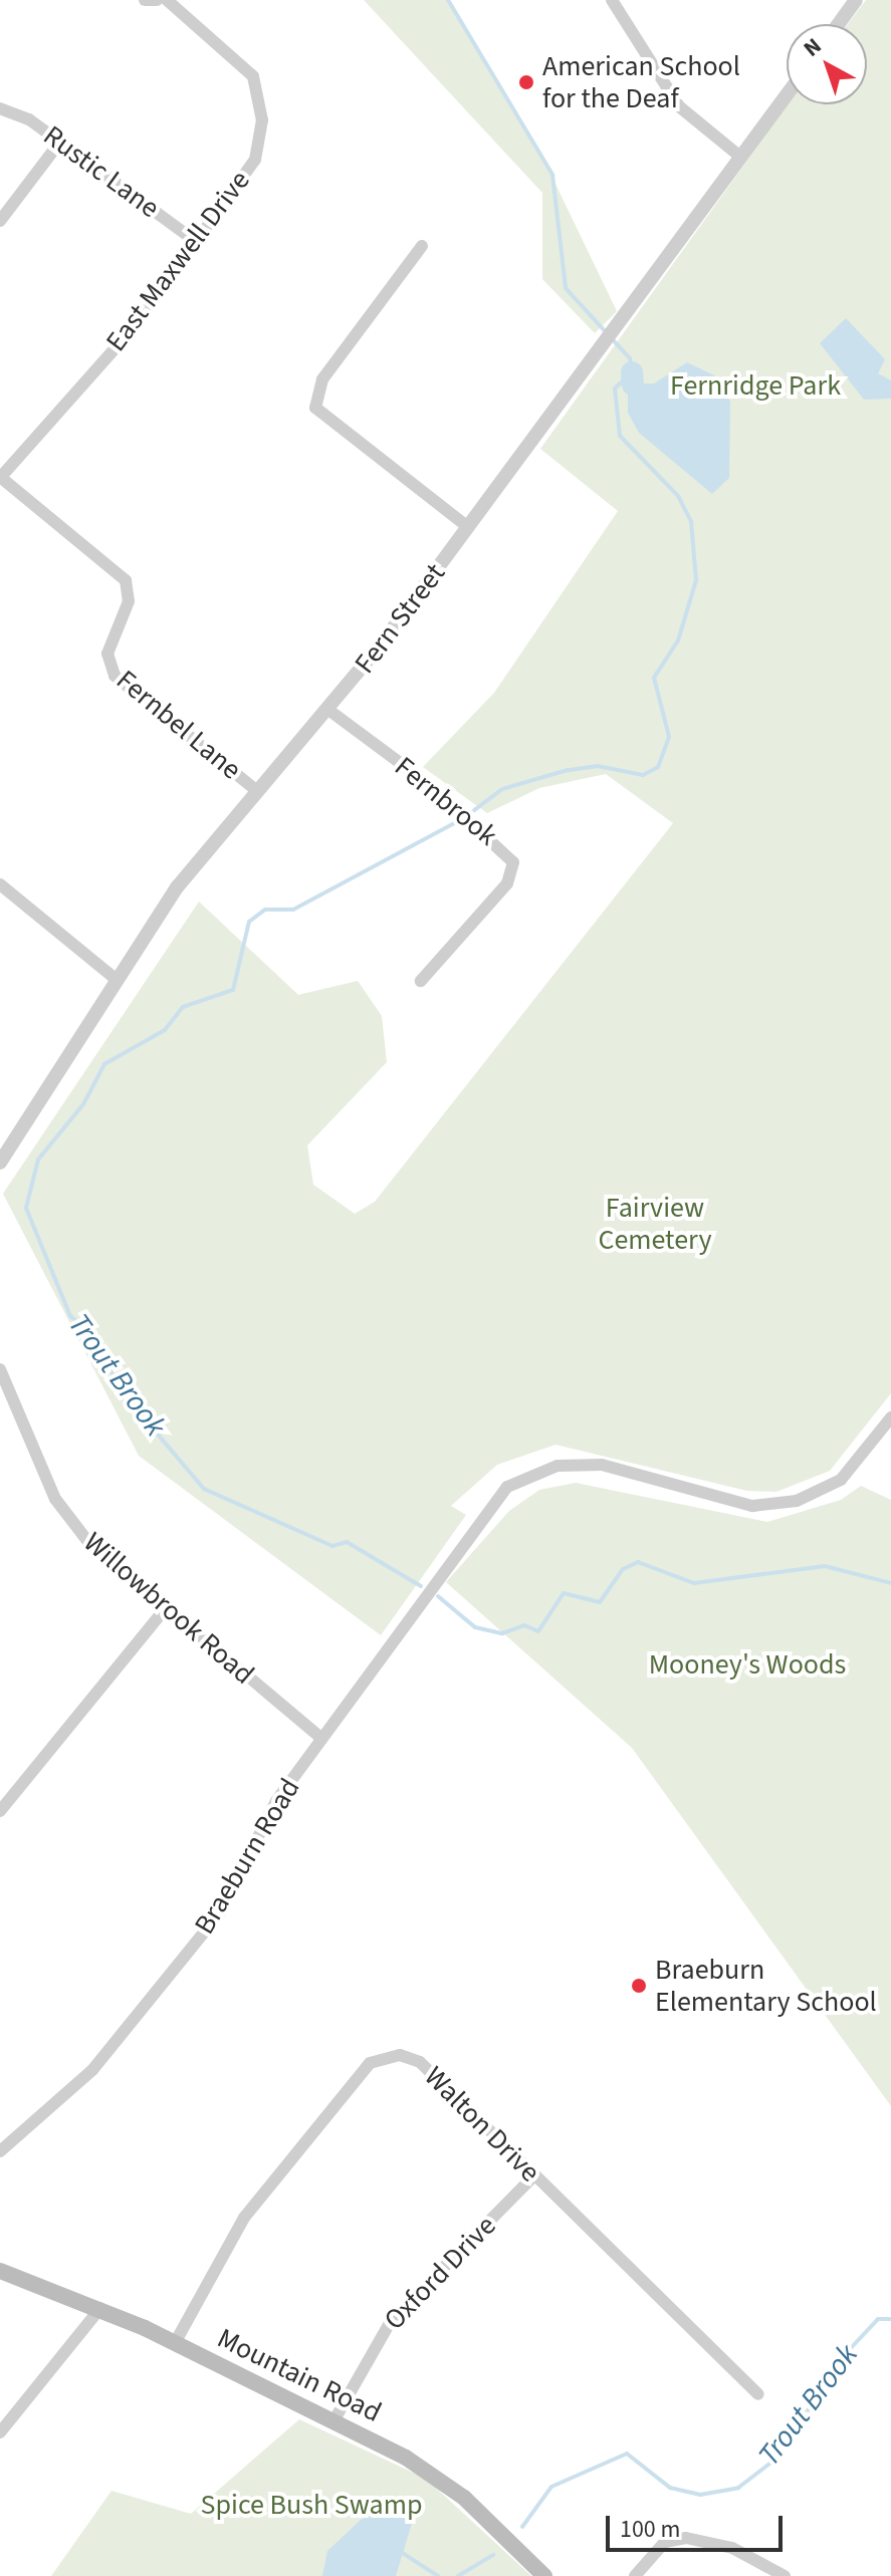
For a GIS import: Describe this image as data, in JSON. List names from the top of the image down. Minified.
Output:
{"streets":{"main road":["Mountain Road"],"street":["Rustic Lane","East Maxwell Drive","Fern Street","Fernbel Lane","Fernbrook","Willowbrook Road","Braeburn Road","Walton Drive","Oxford Drive"]},"crossings":[["Rustic Lane","East Maxwell Drive"],["East Maxwell Drive","Fernbel Lane"],["Fern Street","Fernbel Lane"],["Fern Street","Fernbrook"],["Willowbrook Road","Braeburn Road"],["Walton Drive","Oxford Drive"],["Walton Drive","Mountain Road"],["Oxford Drive","Mountain Road"]],"water":["Trout Brook"],"parks":["Fernridge Park","Fairview Cemetery","Mooney's Woods","Spice Bush Swamp"],"places":["American School for the Deaf","Braeburn Elementary School"],"scale_bar":"100 m","north":"top left"}
